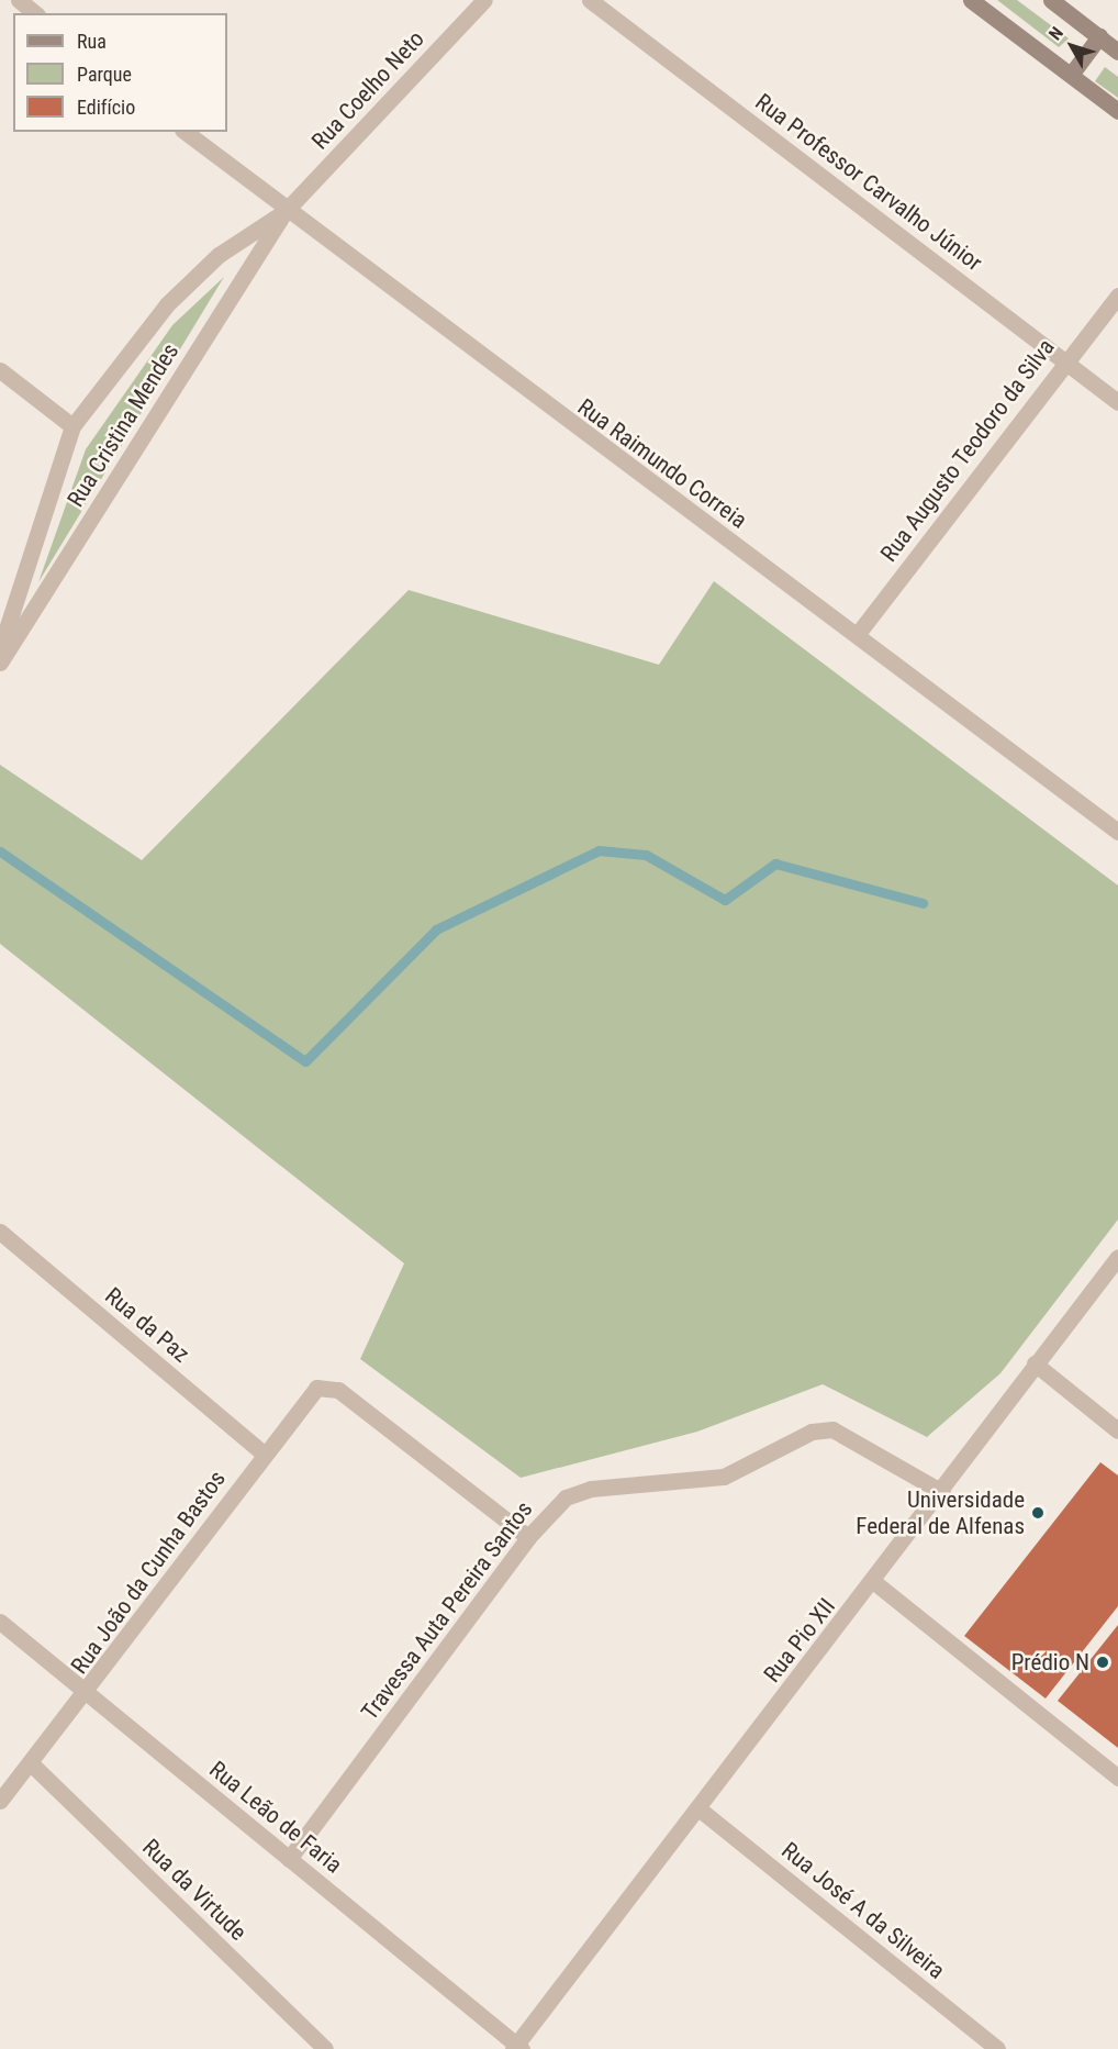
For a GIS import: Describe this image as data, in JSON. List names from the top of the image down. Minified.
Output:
{"streets":{"street":["Rua Coelho Neto","Rua Professor Carvalho Júnior","Rua Cristina Mendes","Rua Augusto Teodoro da Silva","Rua Raimundo Correia","Rua da Paz","Rua João da Cunha Bastos","Travessa Auta Pereira Santos","Rua Pio XII","Rua Leão de Faria","Rua da Virtude","Rua José A da Silveira"]},"crossings":[["Rua Coelho Neto","Rua Cristina Mendes"],["Rua Coelho Neto","Rua Raimundo Correia"],["Rua Professor Carvalho Júnior","Rua Augusto Teodoro da Silva"],["Rua Cristina Mendes","Rua Raimundo Correia"],["Rua Augusto Teodoro da Silva","Rua Raimundo Correia"],["Rua da Paz","Rua João da Cunha Bastos"],["Rua João da Cunha Bastos","Travessa Auta Pereira Santos"],["Rua João da Cunha Bastos","Rua Leão de Faria"],["Rua João da Cunha Bastos","Rua da Virtude"],["Travessa Auta Pereira Santos","Rua Pio XII"],["Travessa Auta Pereira Santos","Rua Leão de Faria"],["Rua Pio XII","Rua Leão de Faria"],["Rua Pio XII","Rua José A da Silveira"]],"places":["Universidade Federal de Alfenas","Prédio N"],"legend":["Rua","Parque","Edifício"],"north":"top left"}
